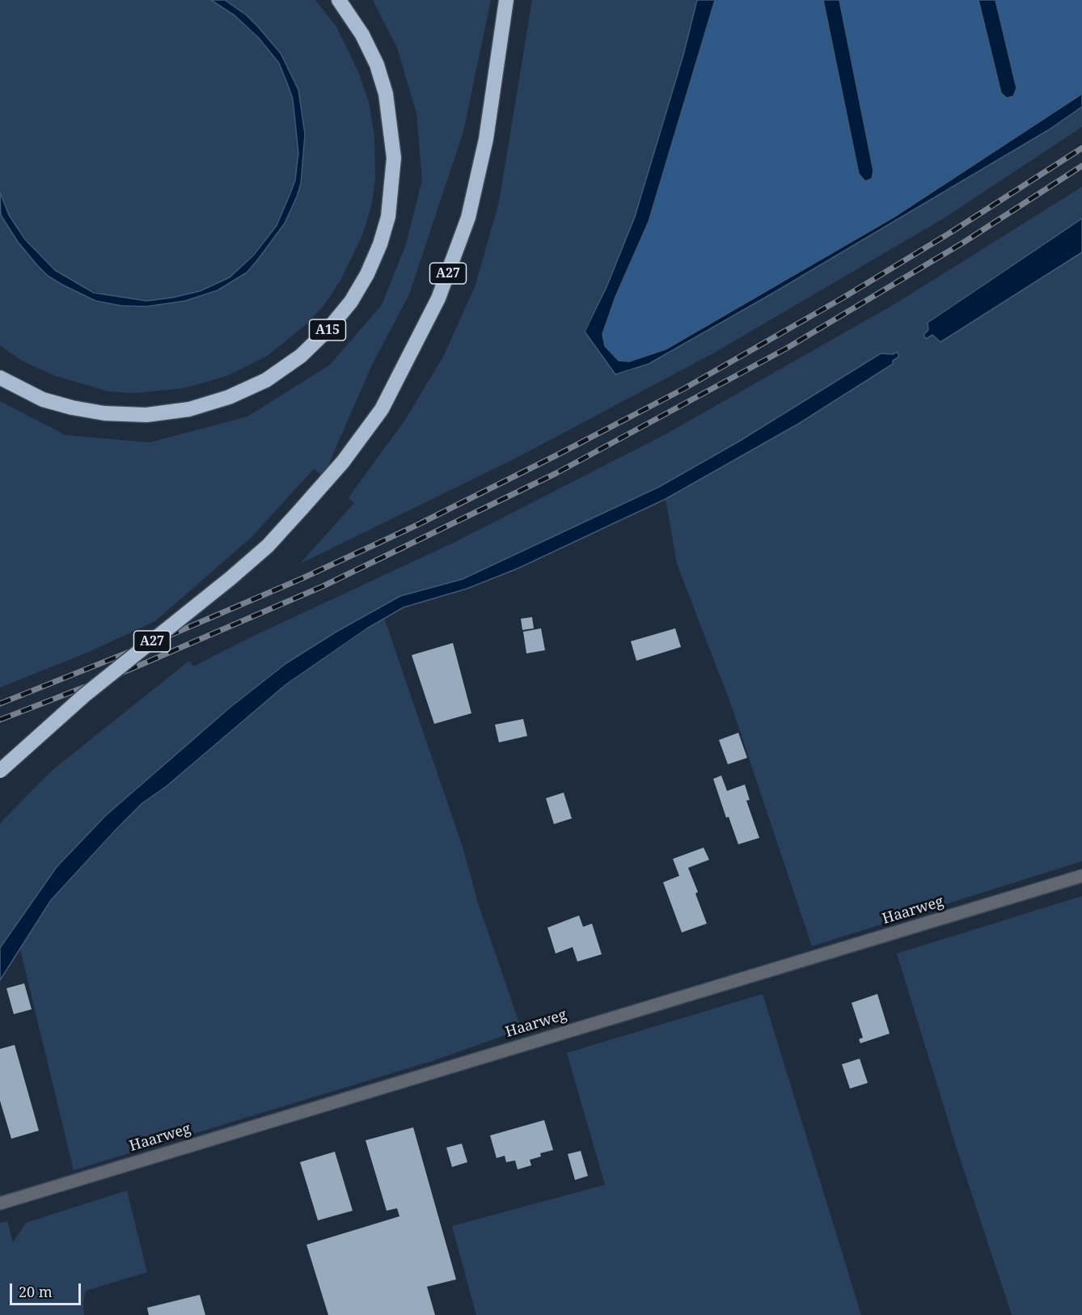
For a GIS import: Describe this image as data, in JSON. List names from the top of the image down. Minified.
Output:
{"streets":{"highway":["A27","A15"],"street":["Haarweg"]},"scale_bar":"20 m"}
